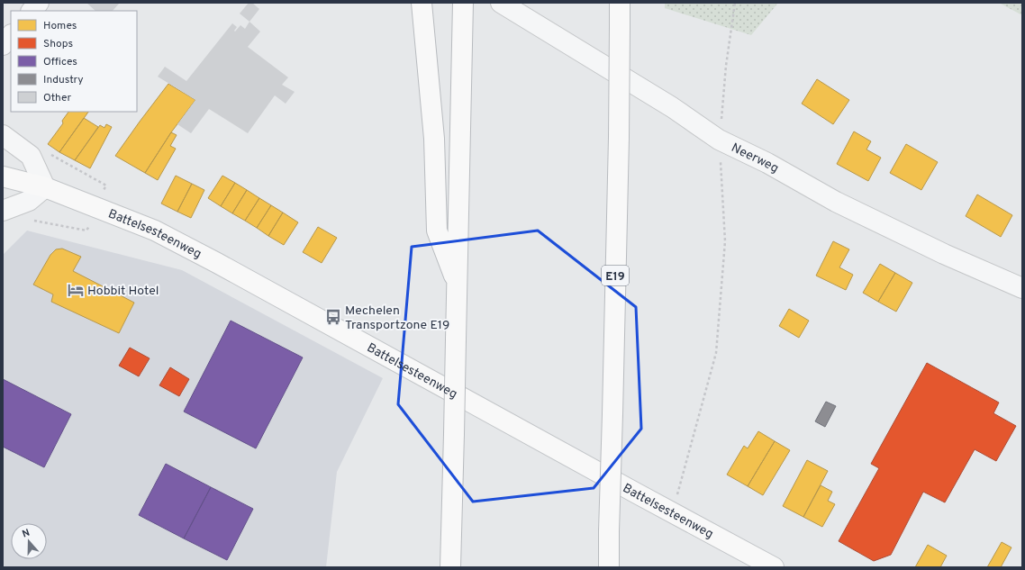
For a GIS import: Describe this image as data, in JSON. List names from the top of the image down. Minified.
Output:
{"streets":{"main road":["Battelsesteenweg","E19"],"street":["Neerweg"]},"places":{"hotel":["Hobbit Hotel"],"bus stop":["Mechelen Transportzone E19"]},"legend":["Homes","Shops","Offices","Industry","Other"],"north":"top"}
